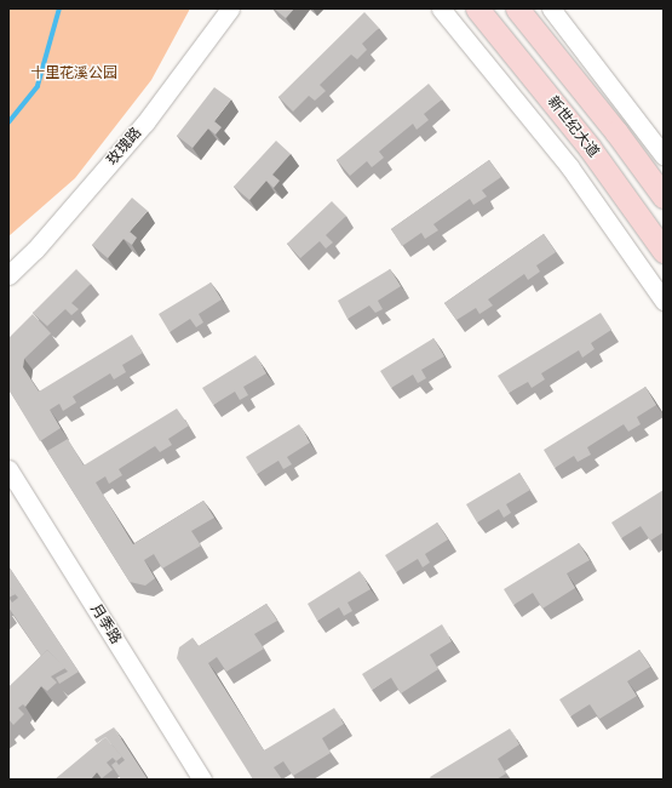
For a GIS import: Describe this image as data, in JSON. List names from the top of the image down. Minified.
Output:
{"streets":{"main road":["新世纪大道"],"street":["玫瑰路","月季路"]},"parks":["十里花溪公园"]}
